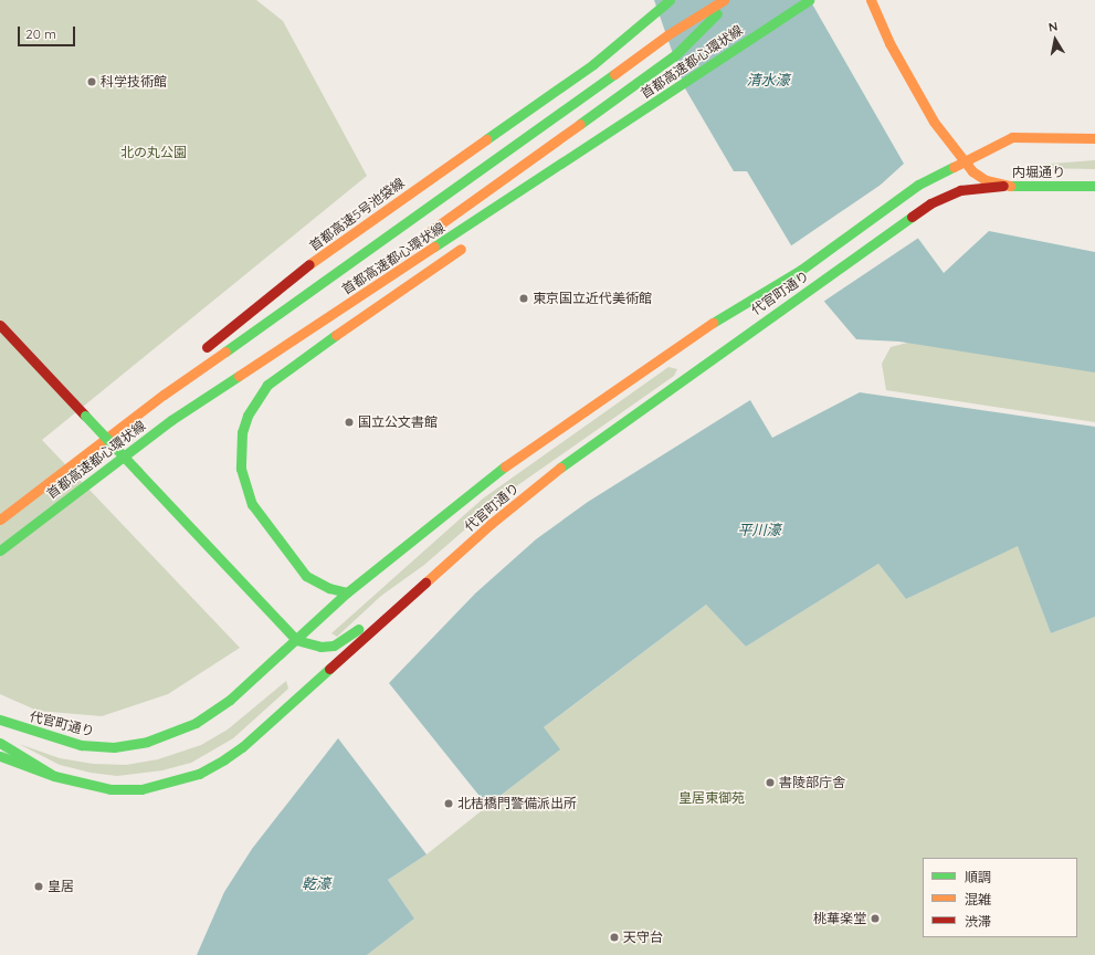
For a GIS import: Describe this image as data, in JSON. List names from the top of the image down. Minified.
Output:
{"streets":{"main road":["首都高速都心環状線","内堀通り","首都高速5号池袋線","代官町通り"]},"crossings":[["内堀通り","代官町通り"]],"water":["清水濠","平川濠","乾濠"],"parks":["北の丸公園","皇居東御苑"],"places":["科学技術館","東京国立近代美術館","国立公文書館","書陵部庁舎","北桔橋門警備派出所","皇居","桃華楽堂","天守台"],"legend":["順調","混雑","渋滞"],"scale_bar":"20 m","north":"top"}
